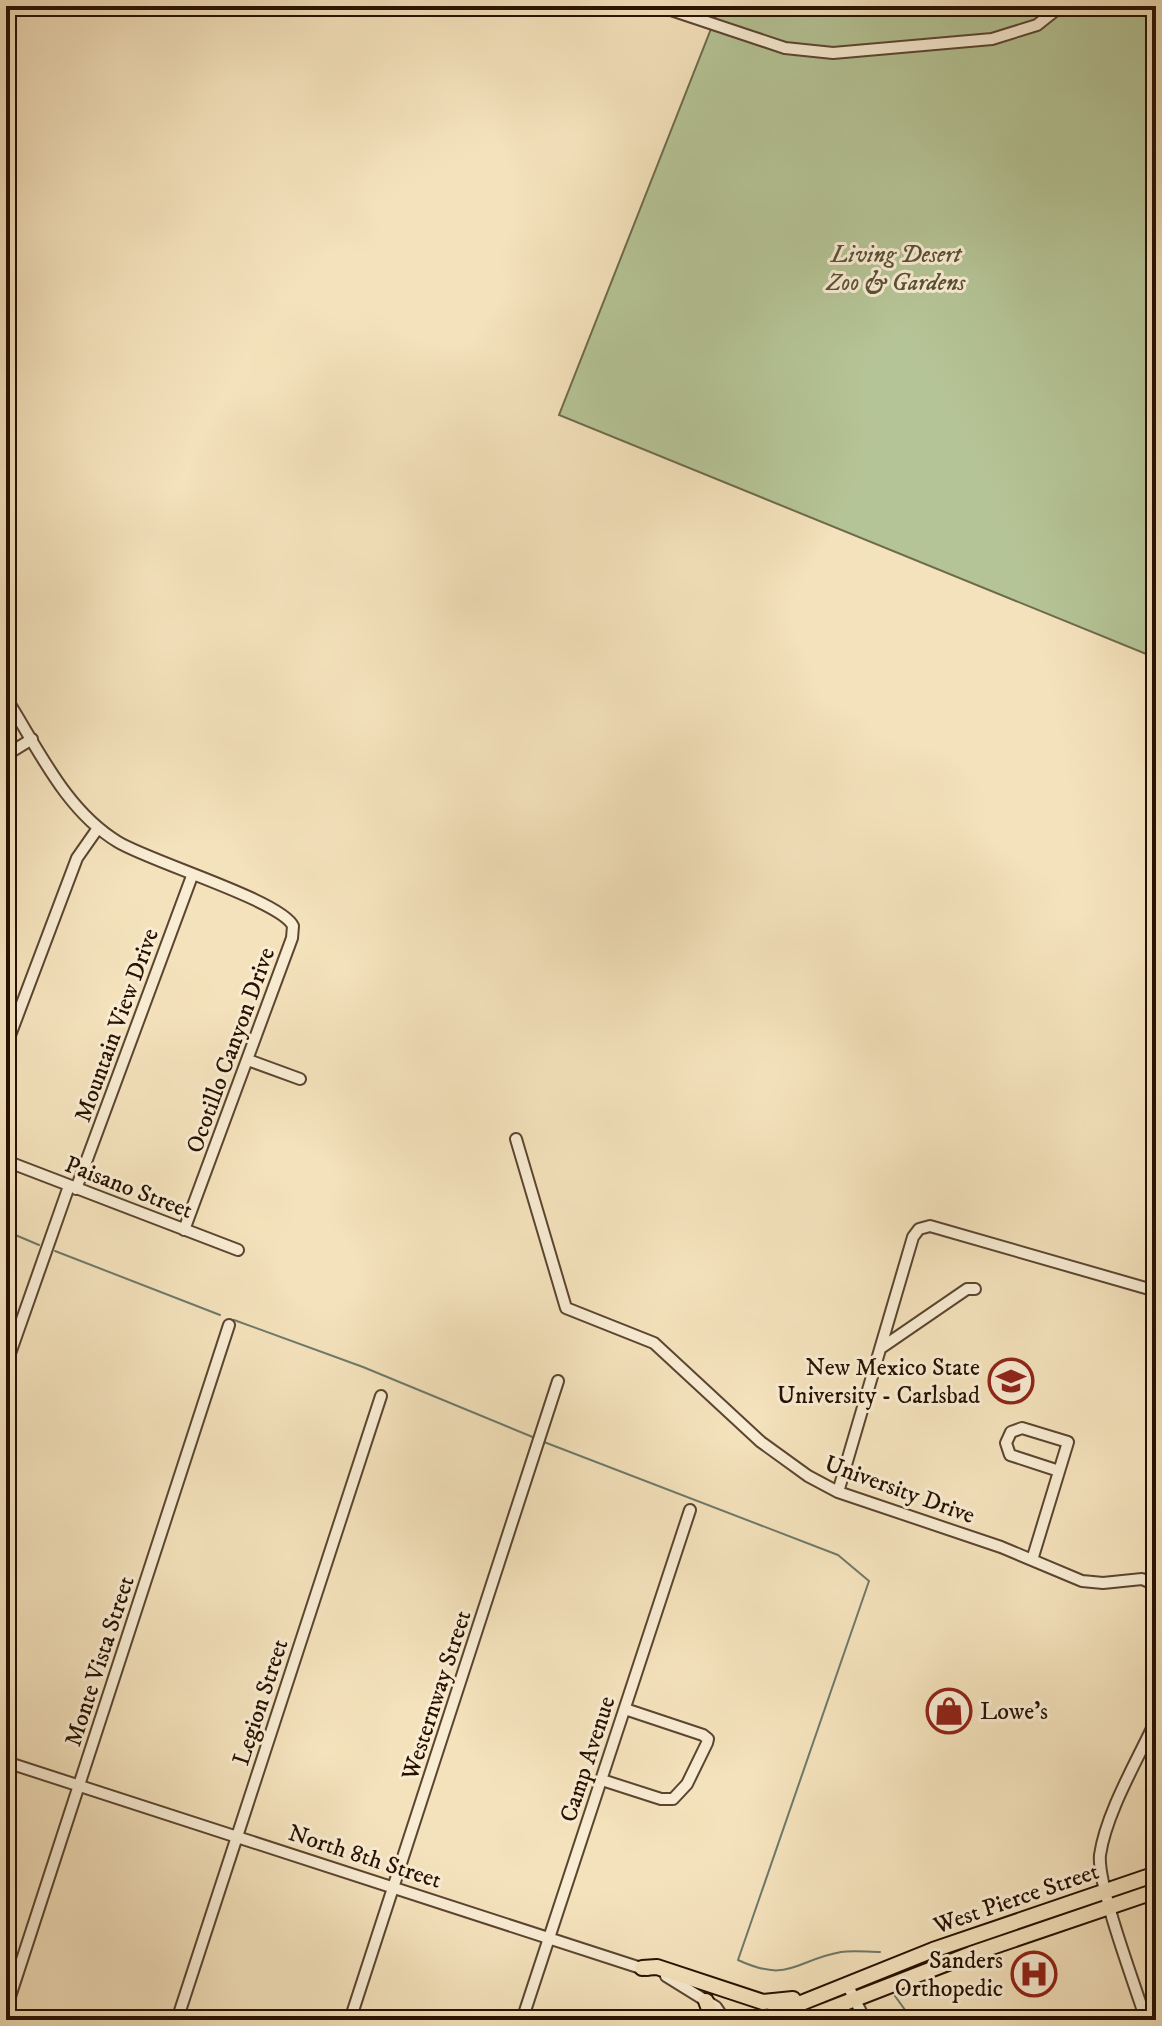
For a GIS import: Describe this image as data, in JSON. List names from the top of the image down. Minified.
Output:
{"streets":{"highway":["West Pierce Street"],"street":["Mountain View Drive","Ocotillo Canyon Drive","Paisano Street","University Drive","Monte Vista Street","Westernway Street","Legion Street","Camp Avenue","North 8th Street"]},"crossings":[["Mountain View Drive","Ocotillo Canyon Drive"],["Mountain View Drive","Paisano Street"],["Ocotillo Canyon Drive","Paisano Street"],["Monte Vista Street","North 8th Street"],["Westernway Street","North 8th Street"],["Legion Street","North 8th Street"],["Camp Avenue","North 8th Street"]],"parks":["Living Desert Zoo & Gardens"],"places":{"school or university":["New Mexico State University - Carlsbad"],"shop":["Lowe's"],"hospital":["Sanders Orthopedic"]}}
